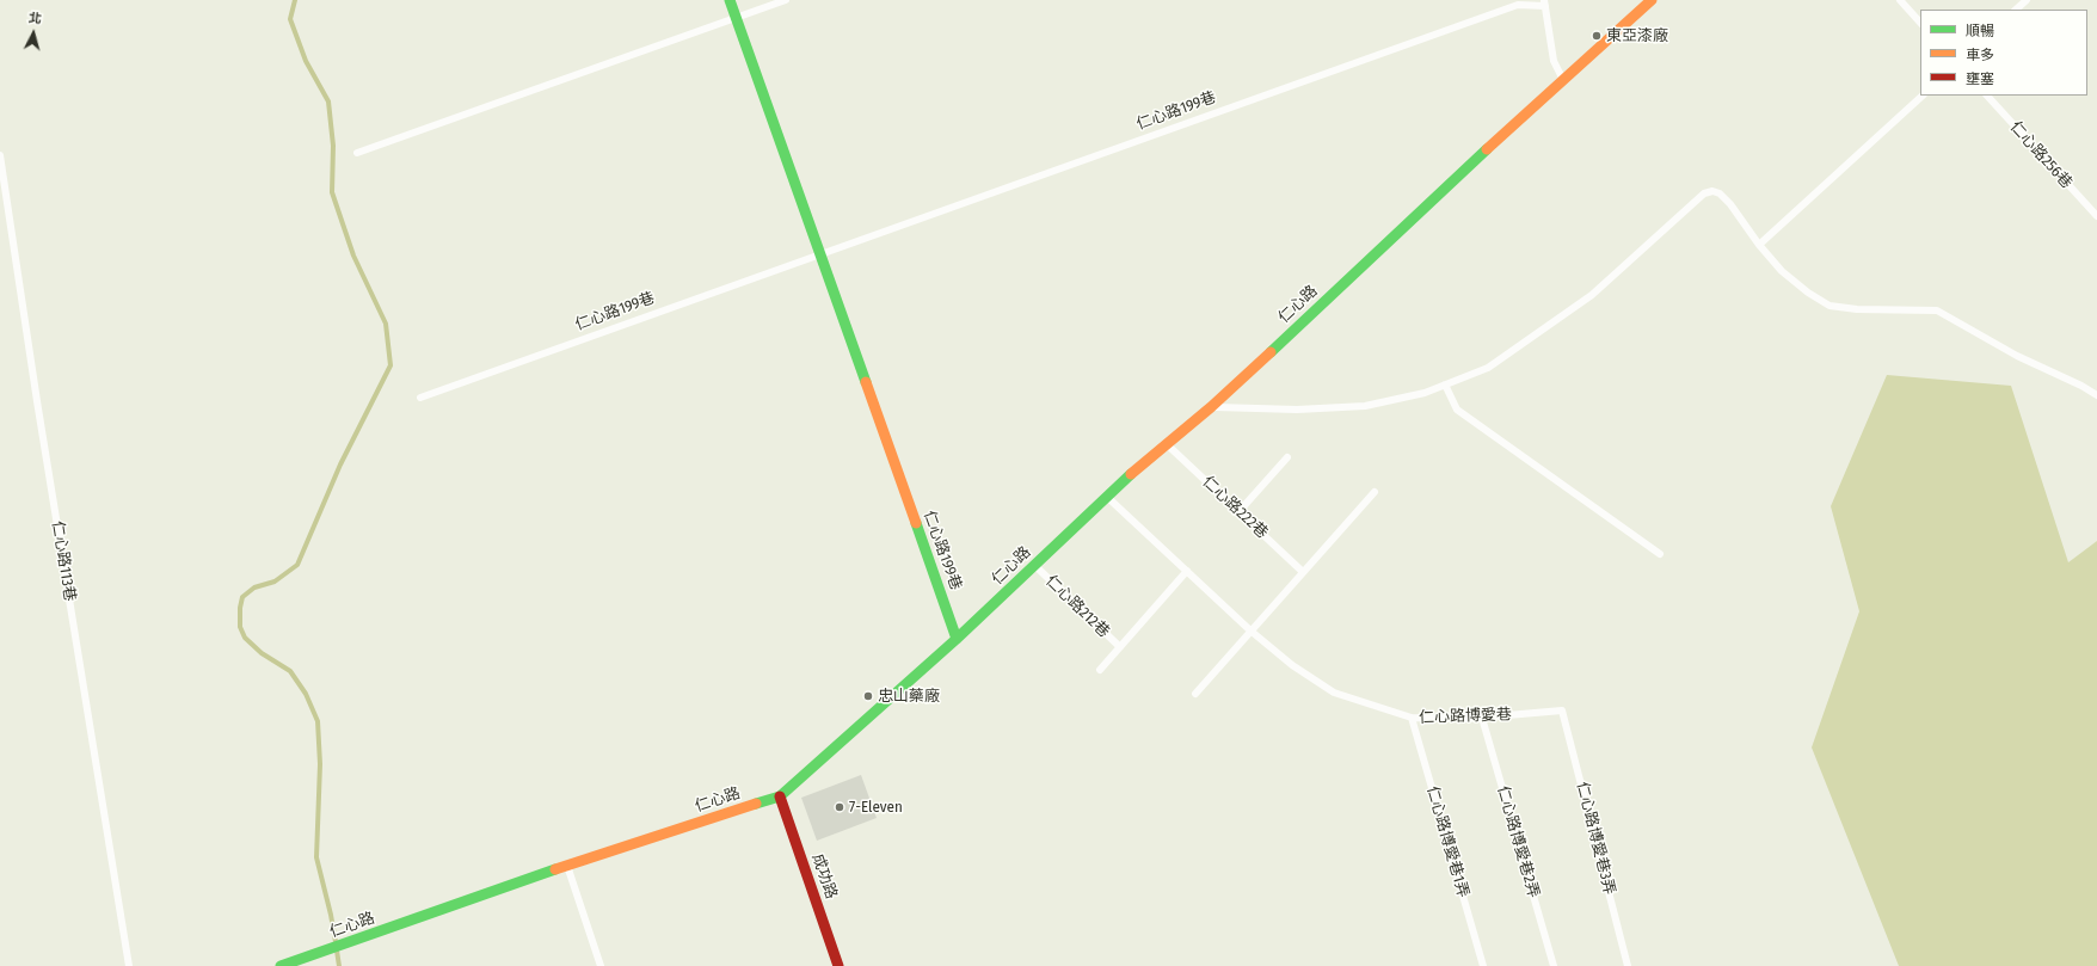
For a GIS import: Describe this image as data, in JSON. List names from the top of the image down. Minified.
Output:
{"streets":{"street":["仁心路199巷","仁心路","成功路"],"lane":["仁心路256巷","仁心路222巷","仁心路113巷","仁心路212巷","仁心路博愛巷","仁心路博愛巷3弄","仁心路博愛巷1弄","仁心路博愛巷2弄"]},"crossings":[["仁心路199巷","仁心路"],["仁心路","仁心路222巷"],["仁心路","仁心路212巷"],["仁心路","成功路"],["仁心路博愛巷","仁心路博愛巷3弄"],["仁心路博愛巷","仁心路博愛巷1弄"],["仁心路博愛巷","仁心路博愛巷2弄"]],"places":["東亞漆廠","忠山藥廠","7-Eleven"],"legend":["順暢","車多","壅塞"],"north":"top"}
